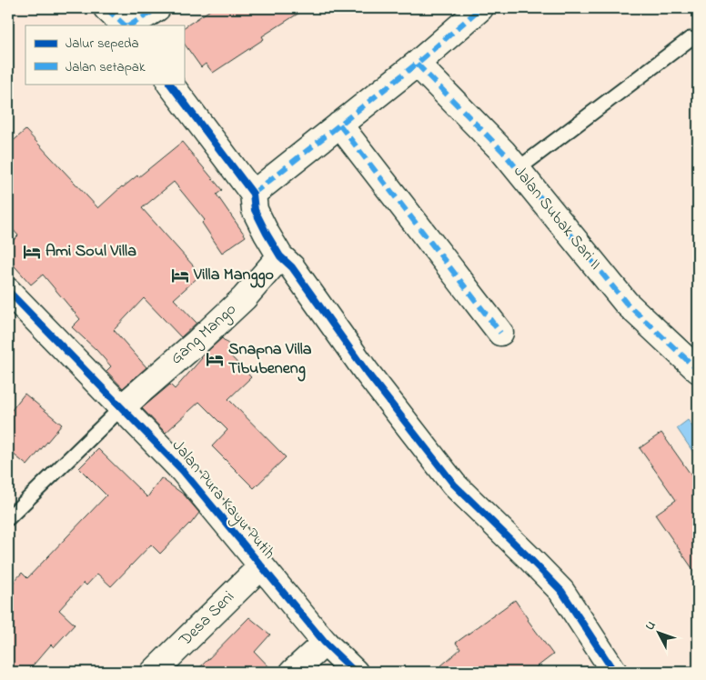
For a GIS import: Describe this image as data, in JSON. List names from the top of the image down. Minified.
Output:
{"streets":{"street":["Jalan Subak Sari II","Gang Mango","Jalan Pura Kayu Putih","Desa Seni"]},"crossings":[["Gang Mango","Jalan Pura Kayu Putih"],["Jalan Pura Kayu Putih","Desa Seni"]],"places":{"hotel":["Ami Soul Villa","Villa Manggo","Snapna Villa Tibubeneng"]},"legend":["Jalur sepeda","Jalan setapak"],"north":"top left"}
